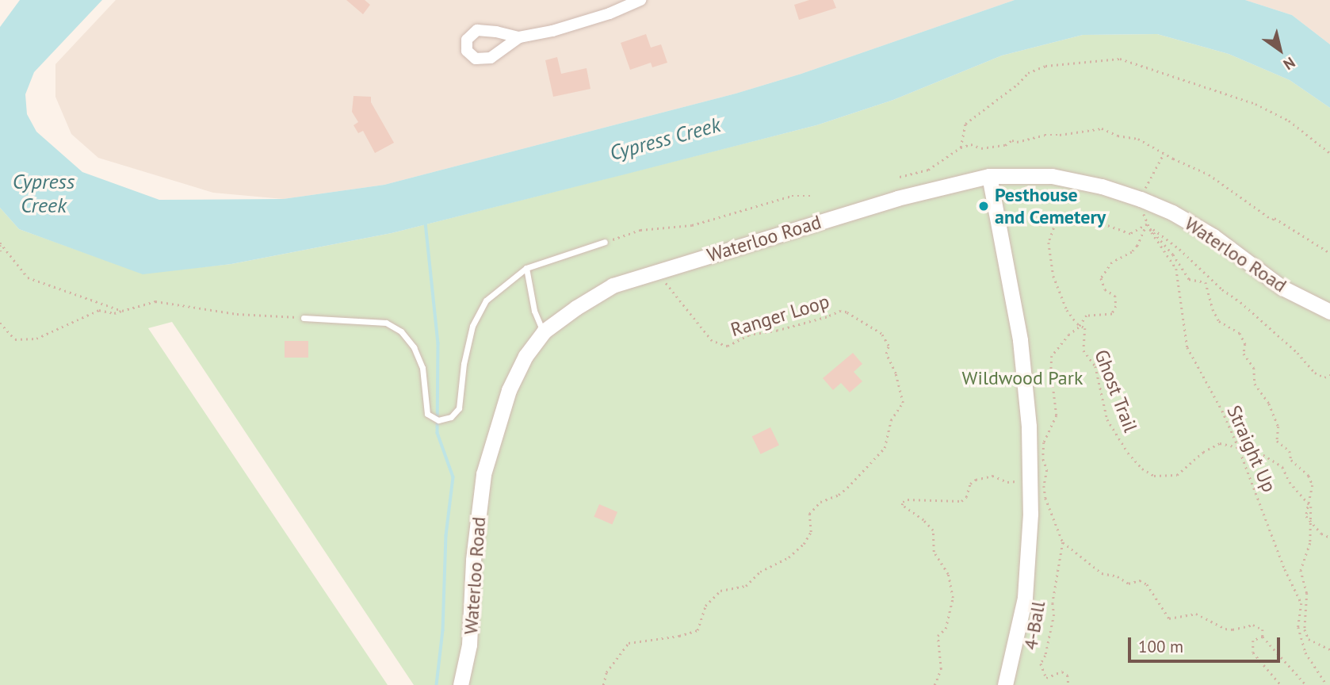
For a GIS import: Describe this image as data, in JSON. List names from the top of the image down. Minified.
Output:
{"streets":{"street":["Waterloo Road"],"path":["Ranger Loop","Ghost Trail","Straight Up","4-Ball"]},"crossings":[["Waterloo Road","Ranger Loop"],["Ghost Trail","Straight Up"]],"water":["Cypress Creek"],"parks":["Wildwood Park"],"places":["Pesthouse and Cemetery"],"scale_bar":"100 m","north":"bottom right"}
